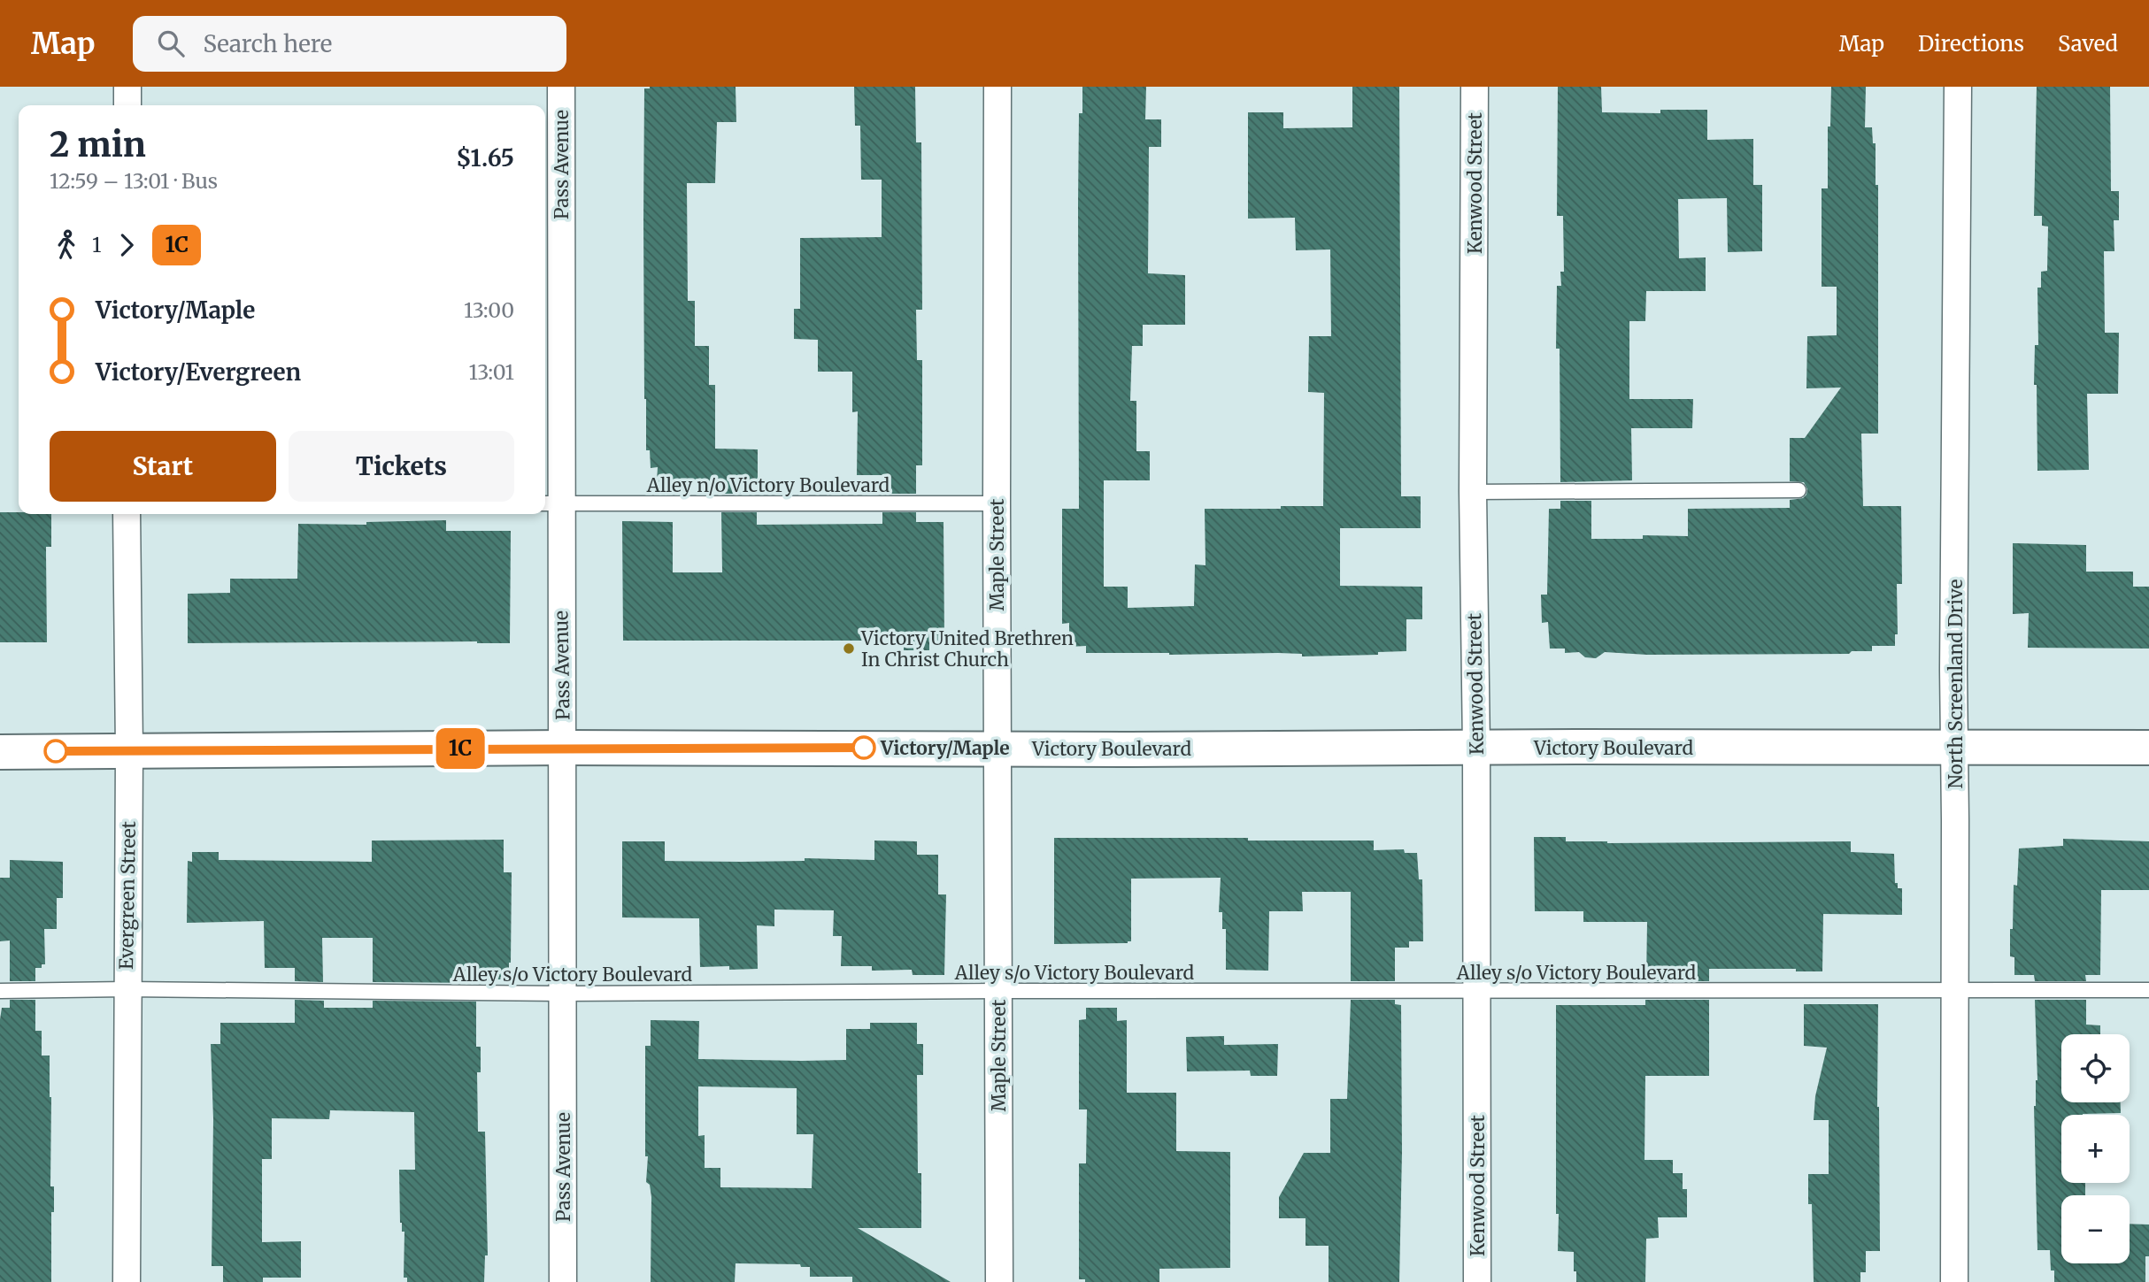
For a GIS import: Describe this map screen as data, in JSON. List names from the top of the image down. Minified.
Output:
{"streets":{"main road":["Victory Boulevard"],"street":["Pass Avenue","Kenwood Street","Maple Street","North Screenland Drive","Evergreen Street"],"lane":["Alley n/o Victory Boulevard","Alley s/o Victory Boulevard"]},"crossings":[["Pass Avenue","Alley n/o Victory Boulevard"],["Pass Avenue","Victory Boulevard"],["Pass Avenue","Alley s/o Victory Boulevard"],["Kenwood Street","Victory Boulevard"],["Kenwood Street","Alley s/o Victory Boulevard"],["Alley n/o Victory Boulevard","Maple Street"],["Maple Street","Victory Boulevard"],["Maple Street","Alley s/o Victory Boulevard"],["North Screenland Drive","Victory Boulevard"],["North Screenland Drive","Alley s/o Victory Boulevard"],["Victory Boulevard","Evergreen Street"],["Evergreen Street","Alley s/o Victory Boulevard"]],"places":["Victory United Brethren In Christ Church","Victory/Maple"],"lines":["bus line 1C"],"page":{"header":"Map","search":"Search here","nav":["Map","Directions","Saved"],"on_map":"1C","heading":["2 min","12:59 – 13:01 · Bus","$1.65"],"legs":["1","1C"],"list":[{"name":"Victory/Maple","value":"13:00"},{"name":"Victory/Evergreen","value":"13:01"}],"buttons":["Start","Tickets"],"map_buttons":["+","−"]}}
